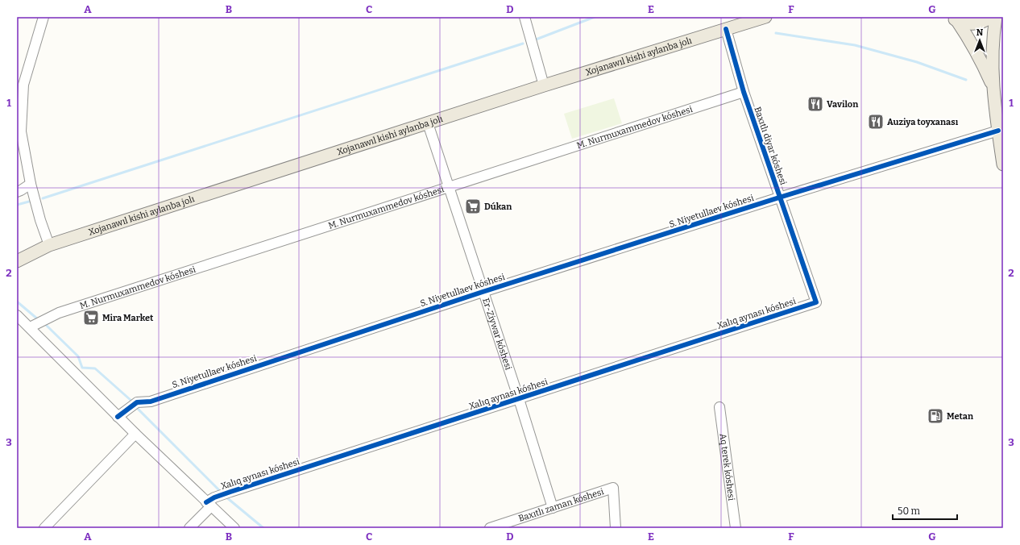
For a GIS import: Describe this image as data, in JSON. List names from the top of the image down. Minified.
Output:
{"streets":{"main road":["Xojanawıl kishi aylanba jolı"],"street":["M. Nurmuxammedov kóshesi","Baxıtlı diyar kóshesi","S. Niyetullaev kóshesi","Xalıq aynası kóshesi","Er-Ziywar kóshesi","Aq terek kóshesi","Baxıtlı zaman kóshesi"]},"crossings":[["Xojanawıl kishi aylanba jolı","Baxıtlı diyar kóshesi"],["Xojanawıl kishi aylanba jolı","Er-Ziywar kóshesi"],["M. Nurmuxammedov kóshesi","Baxıtlı diyar kóshesi"],["M. Nurmuxammedov kóshesi","Er-Ziywar kóshesi"],["Baxıtlı diyar kóshesi","S. Niyetullaev kóshesi"],["Baxıtlı diyar kóshesi","Xalıq aynası kóshesi"],["S. Niyetullaev kóshesi","Er-Ziywar kóshesi"],["Xalıq aynası kóshesi","Er-Ziywar kóshesi"],["Er-Ziywar kóshesi","Baxıtlı zaman kóshesi"]],"places":{"restaurant":["Vavilon","Auziya toyxanası"],"supermarket":["Dúkan","Mira Market"],"fuel station":["Metan"]},"scale_bar":"50 m","north":"top","grid":{"columns":["A","B","C","D","E","F","G"],"rows":["1","2","3"]}}
